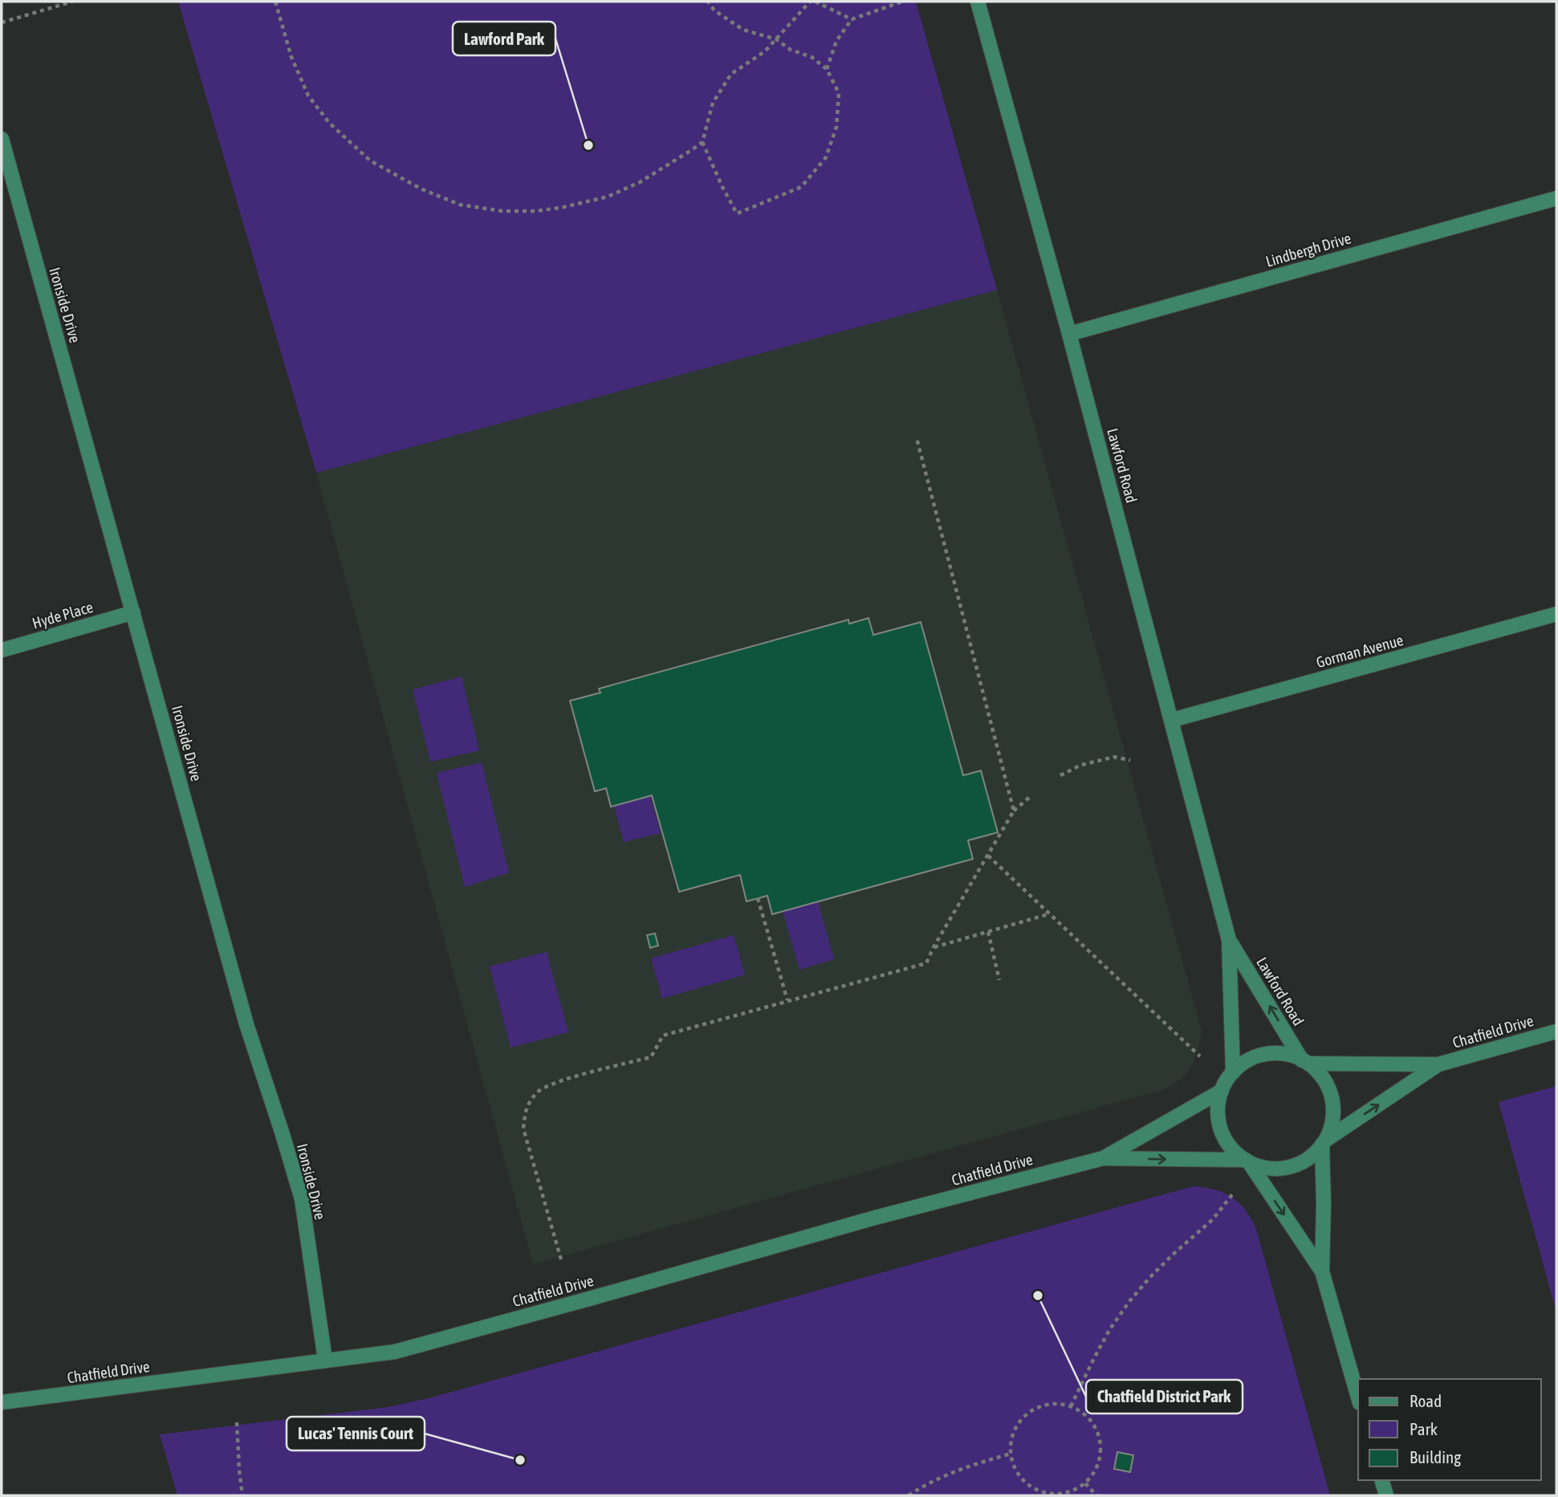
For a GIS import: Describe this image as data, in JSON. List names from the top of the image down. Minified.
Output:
{"streets":{"street":["Lindbergh Drive","Ironside Drive","Lawford Road","Hyde Place","Gorman Avenue","Chatfield Drive"]},"crossings":[["Lindbergh Drive","Lawford Road"],["Ironside Drive","Hyde Place"],["Ironside Drive","Chatfield Drive"],["Lawford Road","Gorman Avenue"],["Lawford Road","Chatfield Drive"]],"places":["Lawford Park","Chatfield District Park","Lucas' Tennis Court"],"legend":["Road","Park","Building"]}
